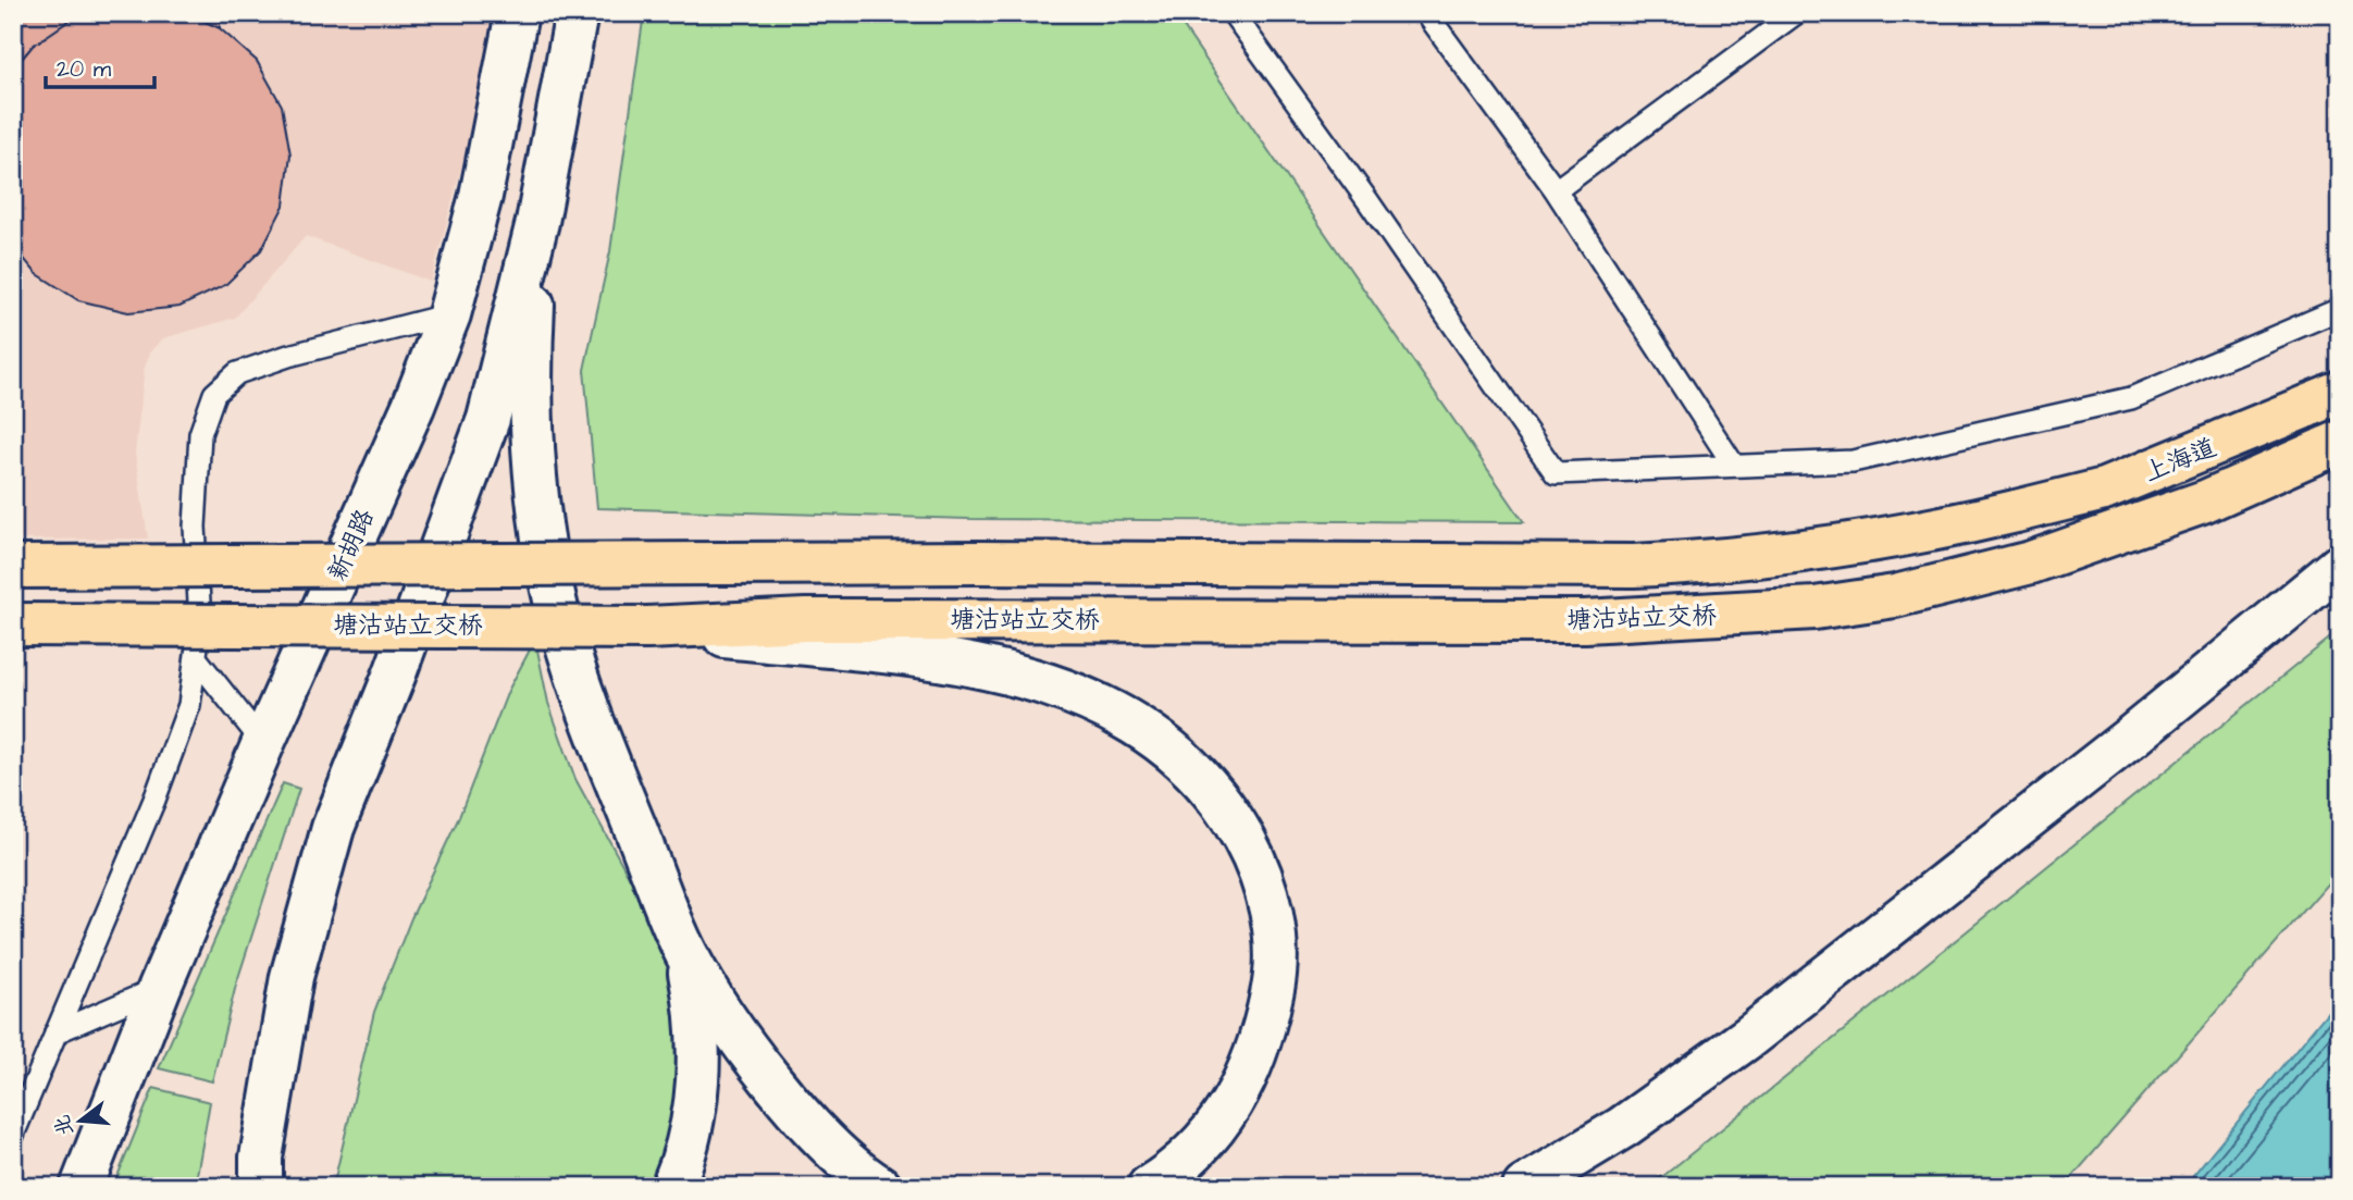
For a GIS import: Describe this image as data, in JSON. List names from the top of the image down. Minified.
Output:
{"streets":{"main road":["上海道","新胡路","塘沽站立交桥"]},"crossings":[["上海道","塘沽站立交桥"]],"scale_bar":"20 m","north":"left"}
